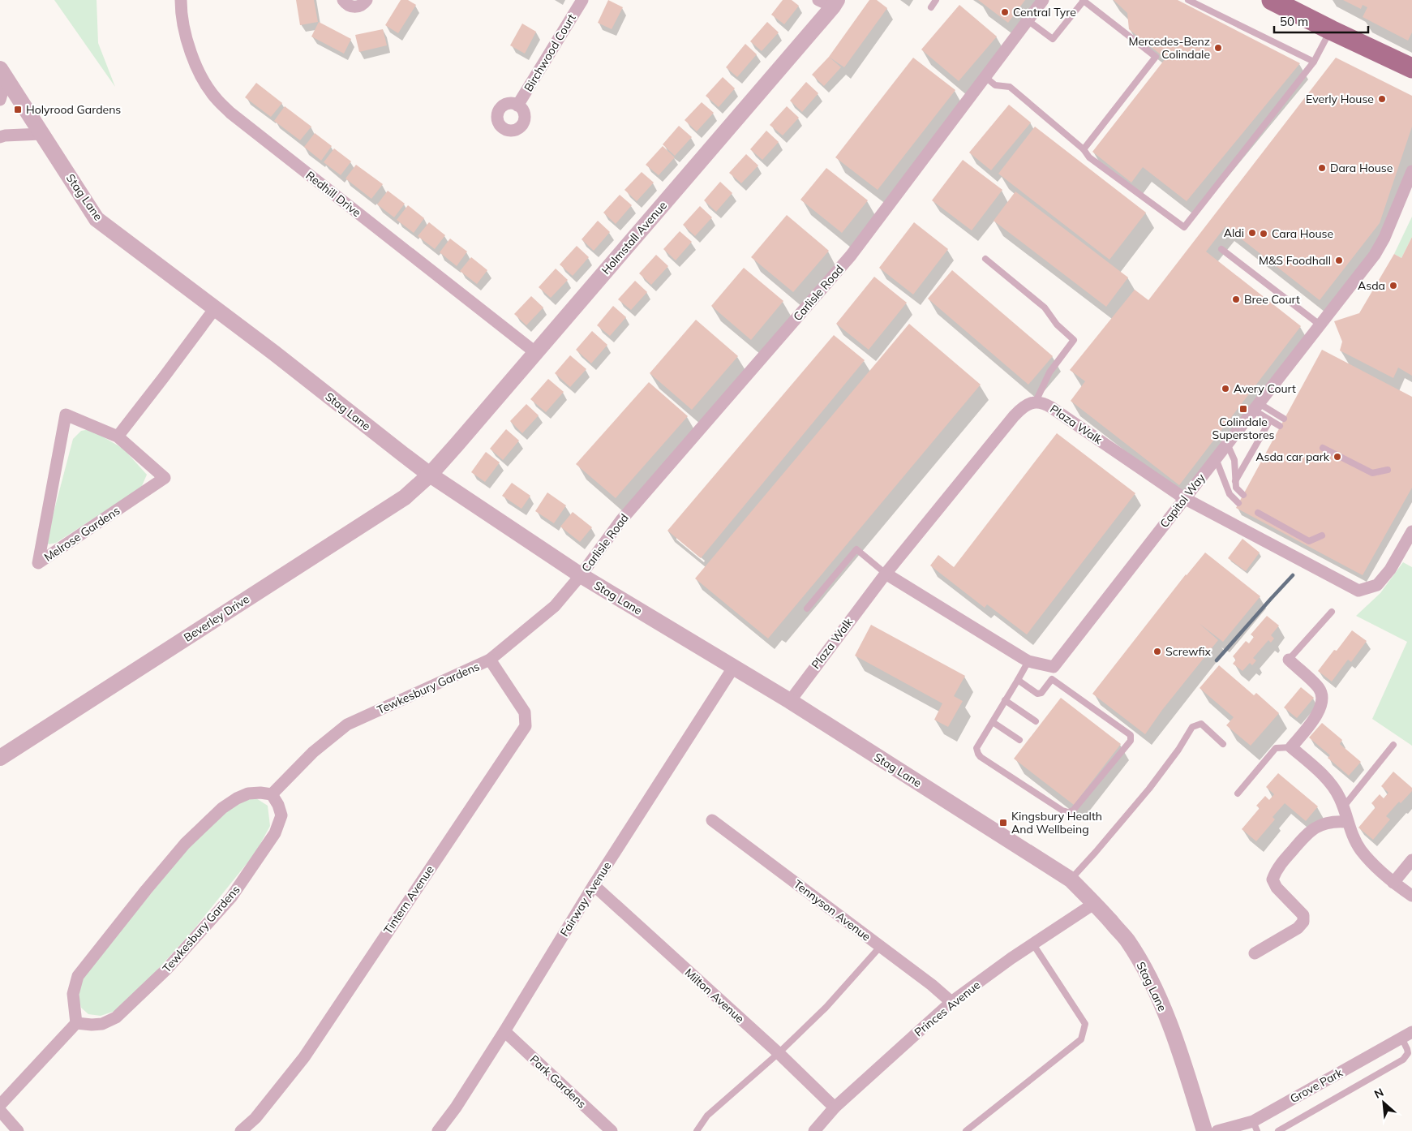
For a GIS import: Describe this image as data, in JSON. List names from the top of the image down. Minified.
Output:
{"streets":{"street":["Birchwood Court","Redhill Drive","Stag Lane","Holmstall Avenue","Carlisle Road","Plaza Walk","Capitol Way","Melrose Gardens","Beverley Drive","Tewkesbury Gardens","Fairway Avenue","Tintern Avenue","Tennyson Avenue","Milton Avenue","Princes Avenue","Park Gardens","Grove Park"]},"crossings":[["Redhill Drive","Holmstall Avenue"],["Stag Lane","Holmstall Avenue"],["Stag Lane","Carlisle Road"],["Stag Lane","Plaza Walk"],["Stag Lane","Beverley Drive"],["Stag Lane","Tewkesbury Gardens"],["Stag Lane","Fairway Avenue"],["Stag Lane","Princes Avenue"],["Holmstall Avenue","Beverley Drive"],["Carlisle Road","Tewkesbury Gardens"],["Plaza Walk","Capitol Way"],["Tewkesbury Gardens","Tintern Avenue"],["Fairway Avenue","Milton Avenue"],["Fairway Avenue","Park Gardens"],["Tennyson Avenue","Princes Avenue"],["Milton Avenue","Princes Avenue"]],"places":{"other":["Central Tyre","Mercedes-Benz Colindale","Everly House","Dara House","Aldi","Cara House","M&S Foodhall","Asda","Bree Court","Avery Court","Asda car park","Screwfix"],"transit":["Holyrood Gardens","Colindale Superstores","Kingsbury Health And Wellbeing"]},"scale_bar":"50 m","north":"top left"}
